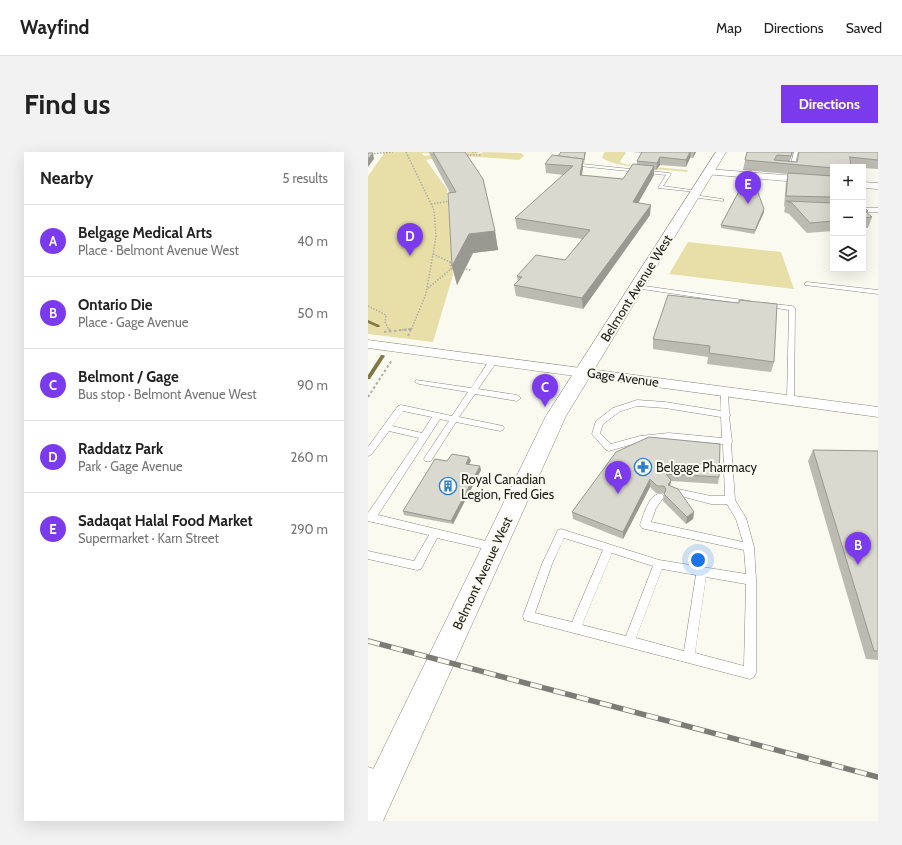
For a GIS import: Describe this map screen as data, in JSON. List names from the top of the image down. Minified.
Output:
{"streets":{"street":["Belmont Avenue West","Gage Avenue"]},"crossings":[["Belmont Avenue West","Gage Avenue"]],"places":{"pharmacy":["Belgage Pharmacy"],"building":["Royal Canadian Legion, Fred Gies"]},"page":{"header":"Wayfind","nav":["Map","Directions","Saved"],"buttons":"Directions","title":"Find us","heading":["Nearby","5 results"],"map_buttons":["+","−"],"pins":["E","D","C","A","B"],"list":[{"mark":"A","name":"Belgage Medical Arts","note":"Place · Belmont Avenue West","value":"40 m"},{"mark":"B","name":"Ontario Die","note":"Place · Gage Avenue","value":"50 m"},{"mark":"C","name":"Belmont / Gage","note":"Bus stop · Belmont Avenue West","value":"90 m"},{"mark":"D","name":"Raddatz Park","note":"Park · Gage Avenue","value":"260 m"},{"mark":"E","name":"Sadaqat Halal Food Market","note":"Supermarket · Karn Street","value":"290 m"}]}}
